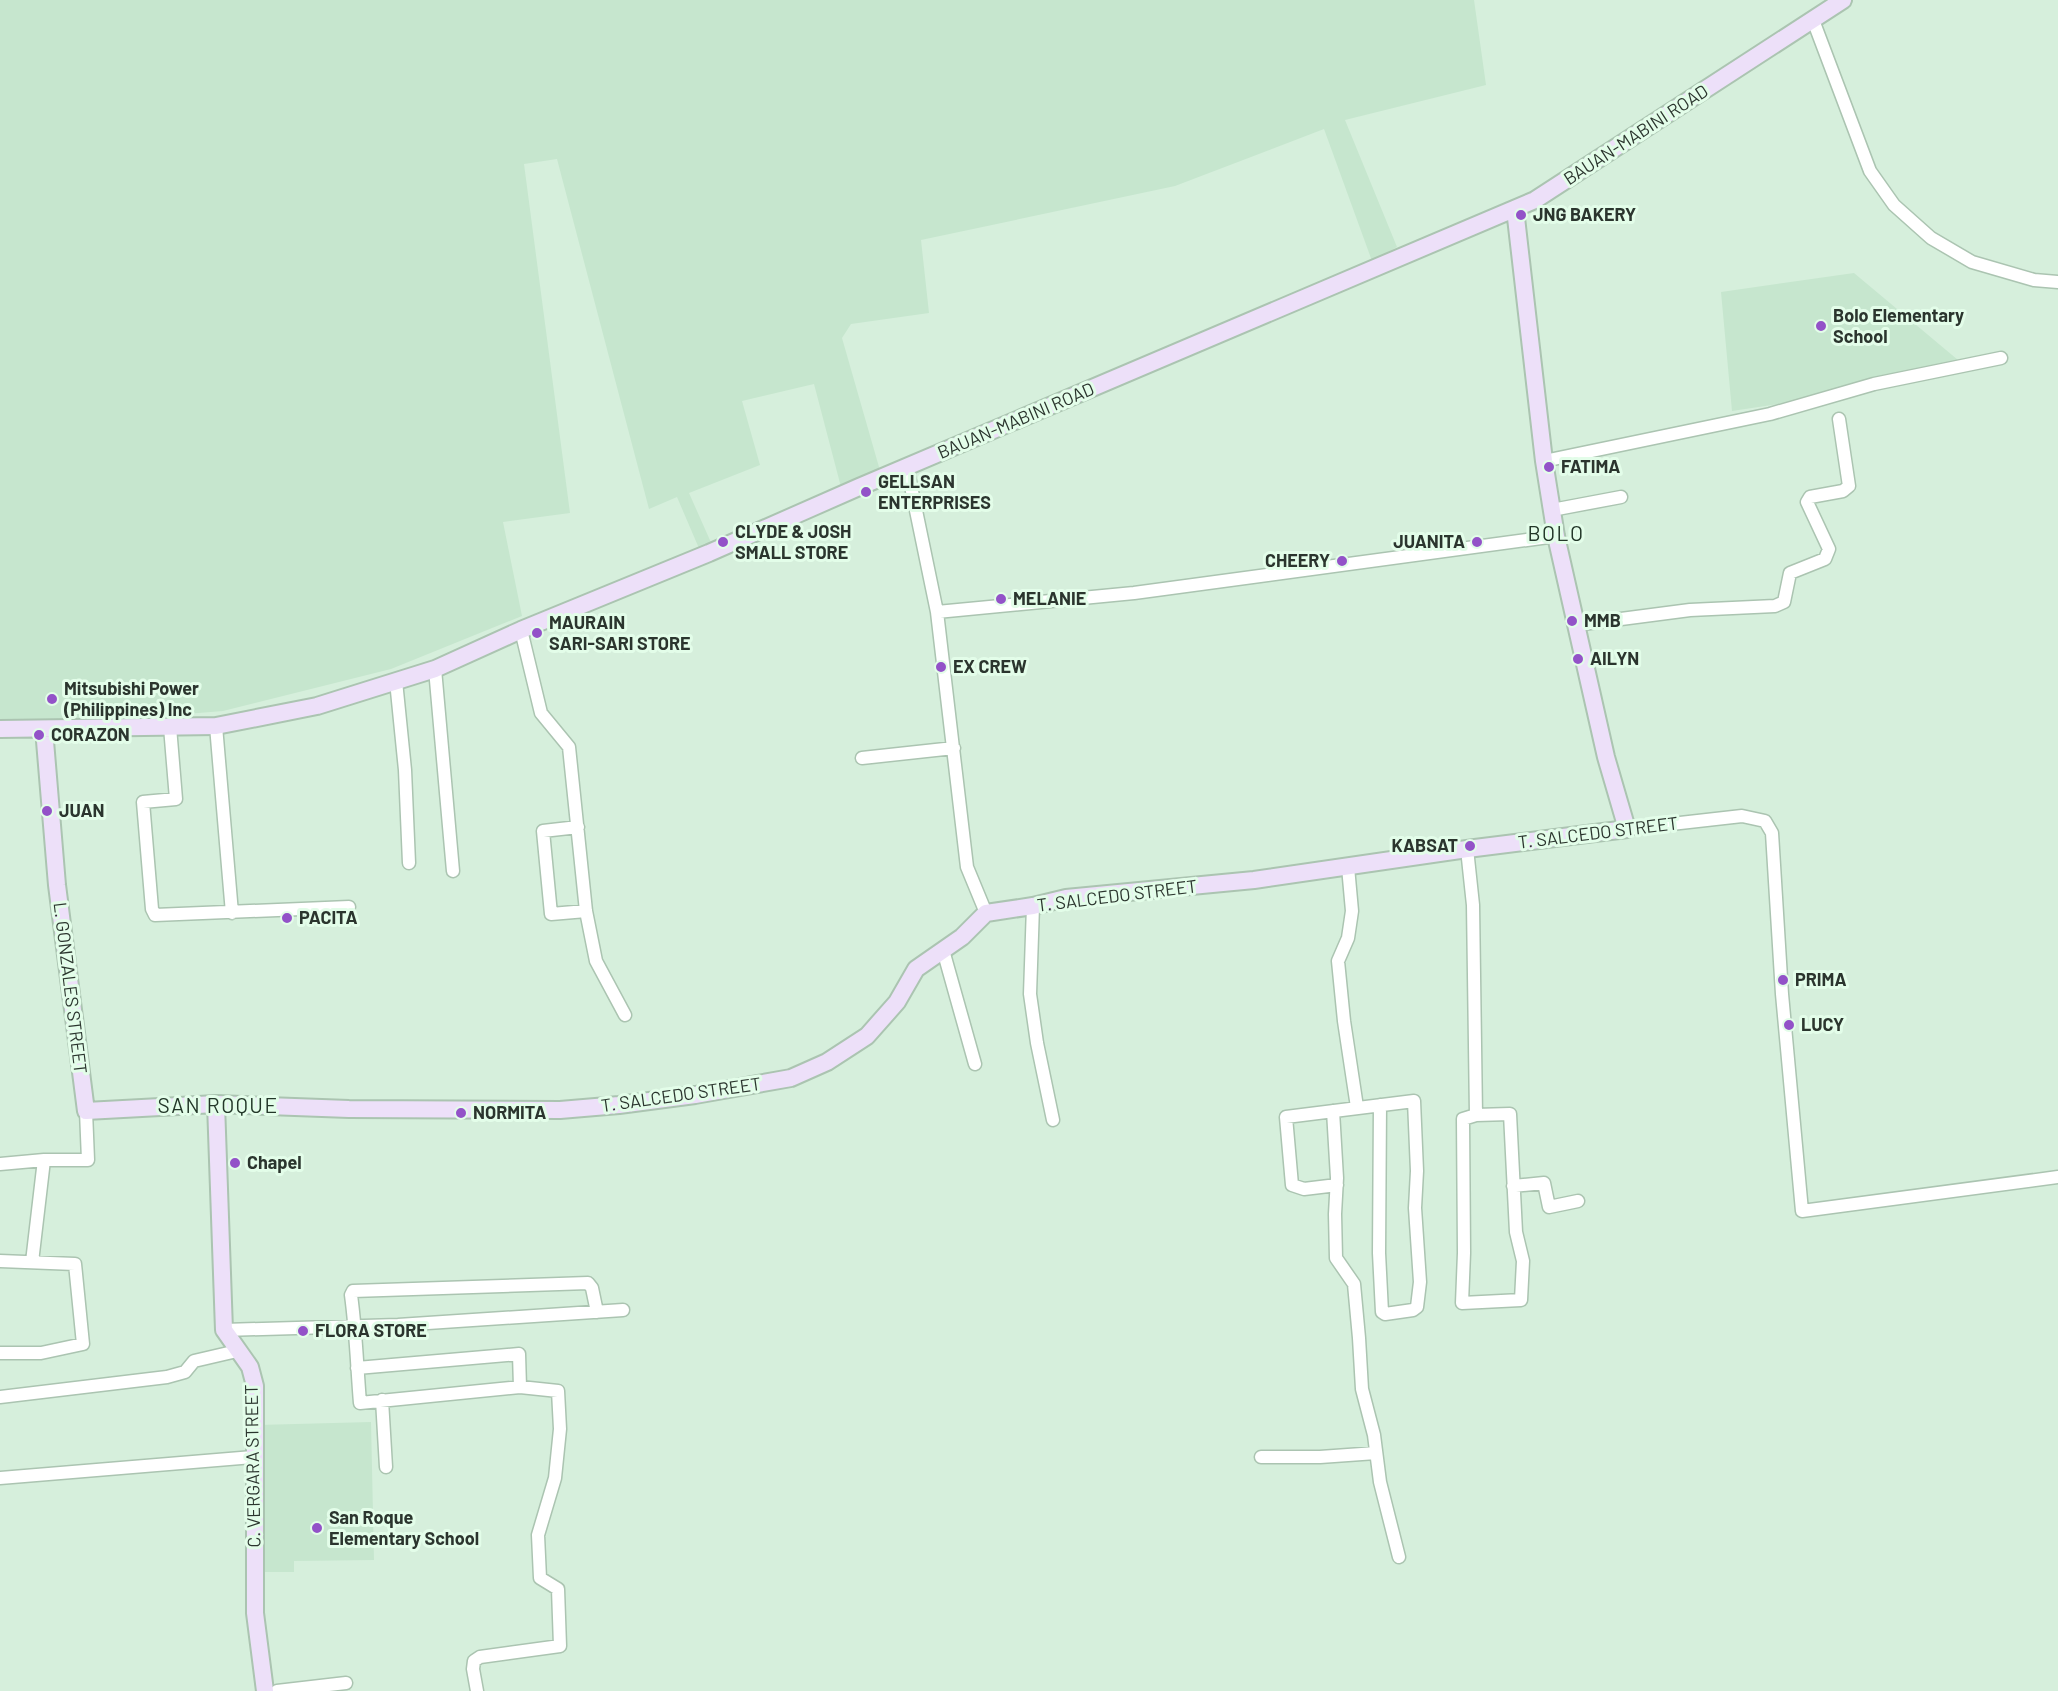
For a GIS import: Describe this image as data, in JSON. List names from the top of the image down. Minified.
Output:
{"streets":{"street":["BAUAN-MABINI ROAD","T. SALCEDO STREET","L. GONZALES STREET","C. VERGARA STREET"]},"crossings":[["BAUAN-MABINI ROAD","L. GONZALES STREET"],["T. SALCEDO STREET","L. GONZALES STREET"],["T. SALCEDO STREET","C. VERGARA STREET"]],"districts":["BOLO","SAN ROQUE"],"places":["JNG BAKERY","Bolo Elementary School","FATIMA","GELLSAN ENTERPRISES","CLYDE & JOSH SMALL STORE","JUANITA","CHEERY","MELANIE","MMB","MAURAIN SARI-SARI STORE","AILYN","EX CREW","Mitsubishi Power (Philippines) Inc","CORAZON","JUAN","KABSAT","PACITA","PRIMA","LUCY","NORMITA","Chapel","FLORA STORE","San Roque Elementary School"]}
